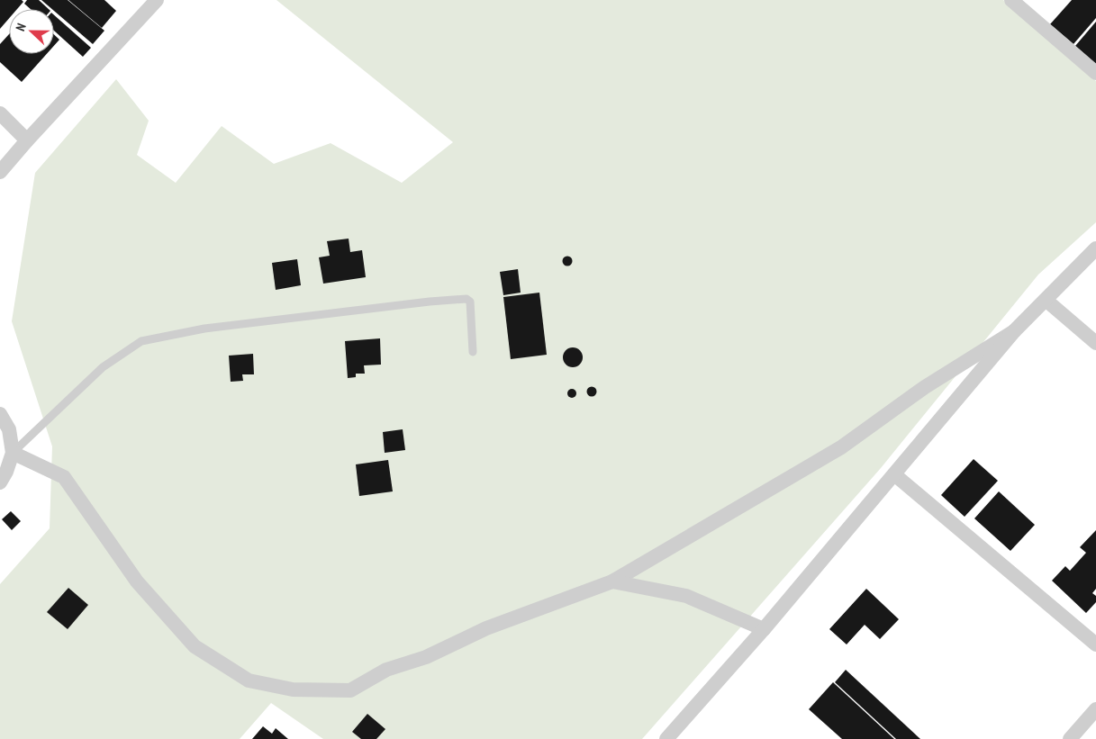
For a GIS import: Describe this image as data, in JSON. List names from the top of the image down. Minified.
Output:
{"north":"left"}
